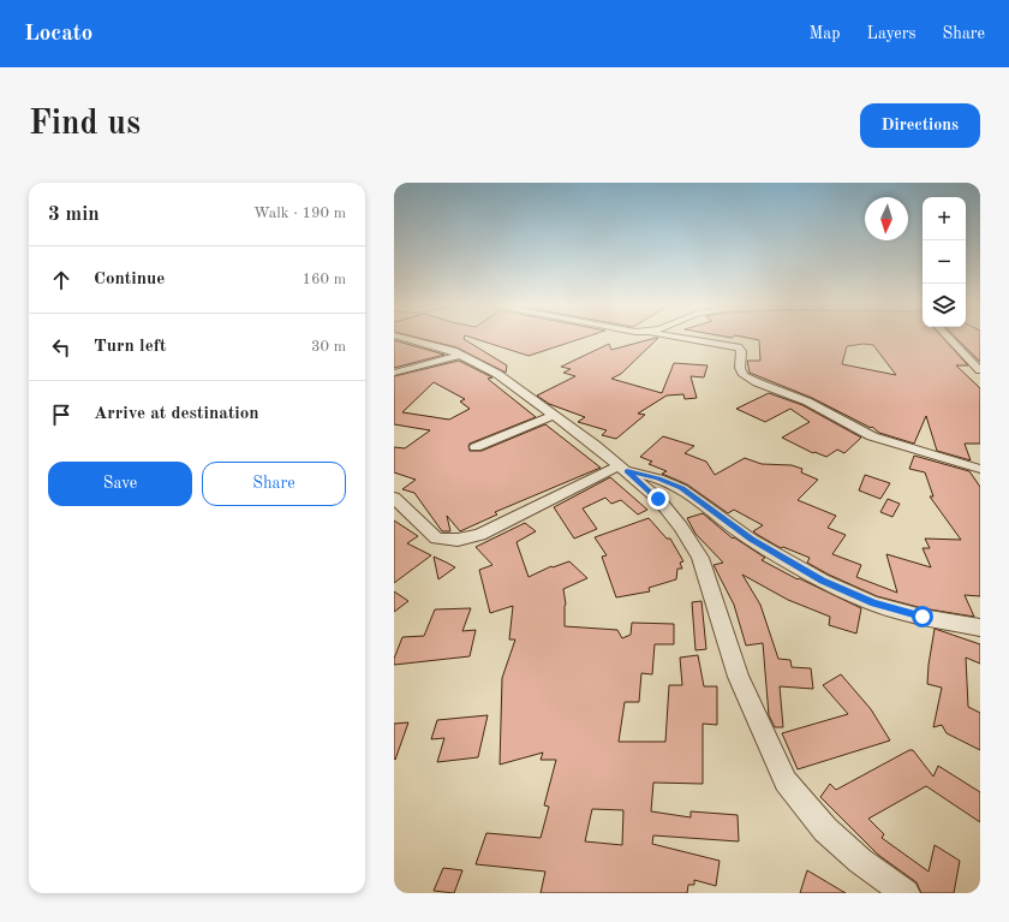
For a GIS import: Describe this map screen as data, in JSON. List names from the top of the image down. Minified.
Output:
{"north":"bottom","page":{"header":"Locato","nav":["Map","Layers","Share"],"buttons":["Directions",["Save","Share"]],"title":"Find us","heading":["3 min","Walk · 190 m"],"map_buttons":["+","−"],"list":[["Continue","160 m"],["Turn left","30 m"],"Arrive at destination"]}}
